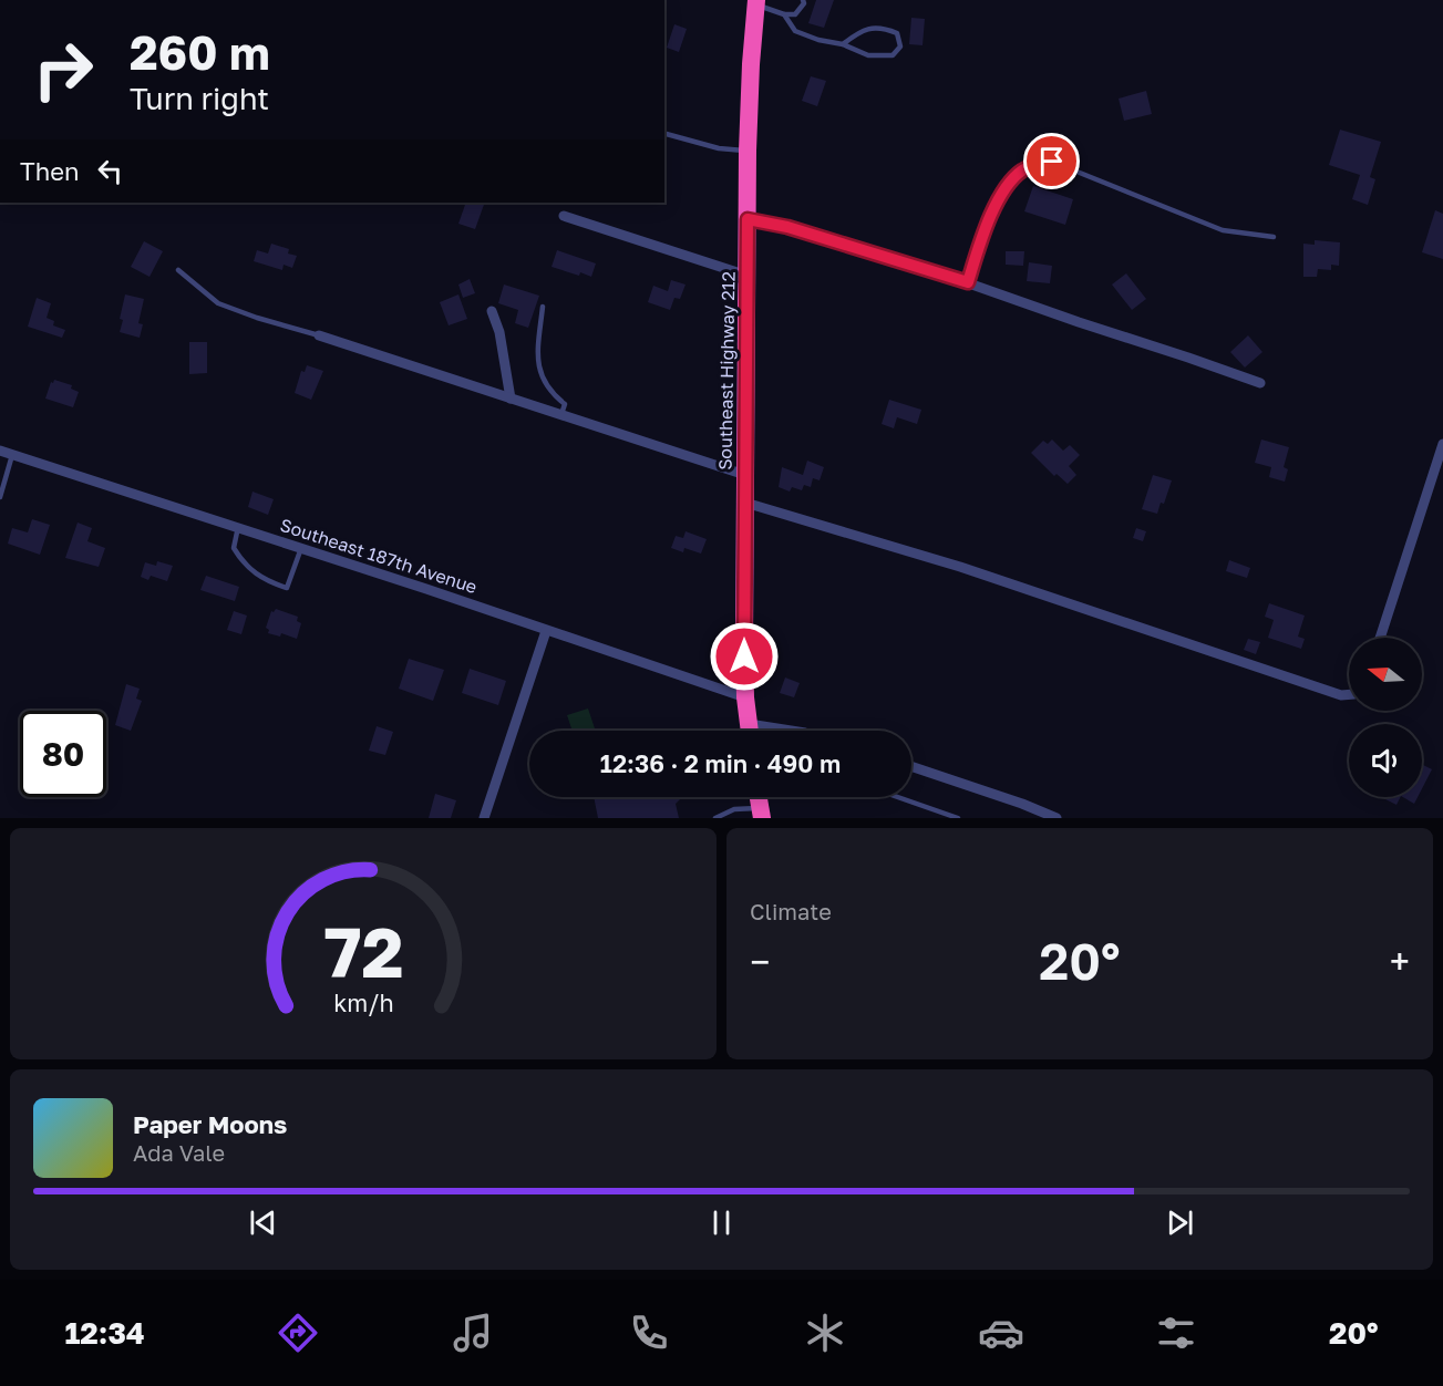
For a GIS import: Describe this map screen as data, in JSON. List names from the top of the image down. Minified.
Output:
{"streets":{"highway":["Southeast Highway 212"],"street":["Southeast 187th Avenue"]},"crossings":[["Southeast Highway 212","Southeast 187th Avenue"]],"north":"left","page":{"turn":["260 m","Turn right"],"then":"Then","limit":"80","trip":"12:36 · 2 min · 490 m","tile":"Climate","heat":["−","20°","+"],"song":["Paper Moons","Ada Vale"],"tabs":["12:34","20°"],"gauge":["72","km/h"]}}
